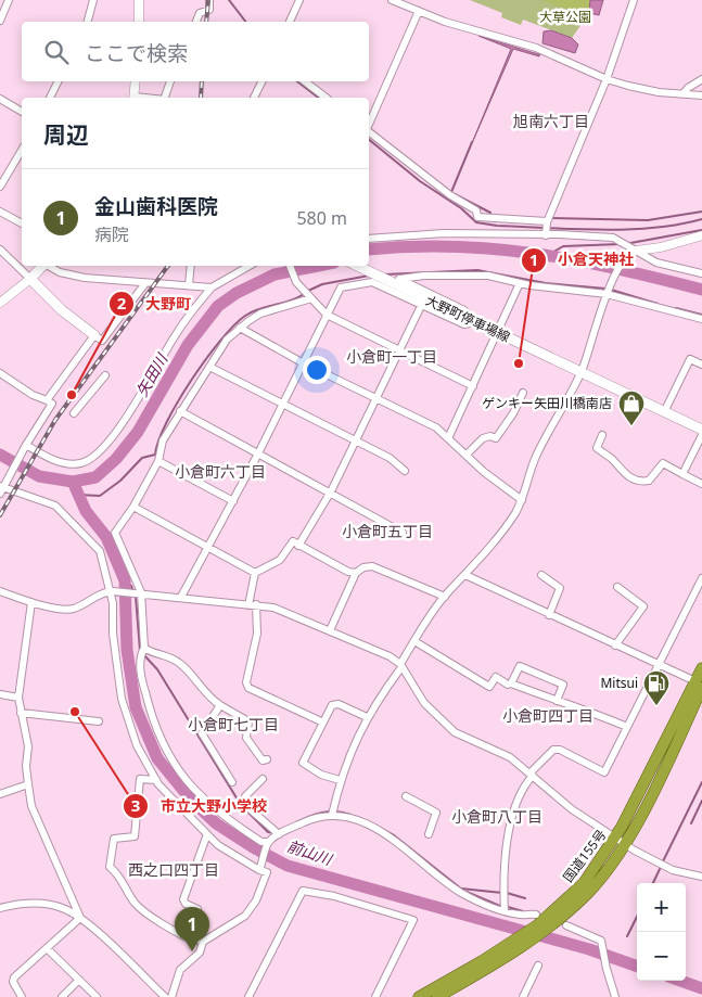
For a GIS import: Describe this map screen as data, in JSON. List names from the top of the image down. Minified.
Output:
{"streets":{"highway":["国道155号"],"main road":["大野町停車場線"]},"districts":["旭南六丁目","小倉町一丁目","小倉町六丁目","小倉町五丁目","小倉町四丁目","小倉町七丁目","小倉町八丁目","西之口四丁目"],"water":["矢田川","前山川"],"parks":["大草公園"],"places":{"other":["小倉天神社","大野町","市立大野小学校"],"shop":["ゲンキー矢田川橋南店"],"fuel station":["Mitsui"]},"page":{"search":"ここで検索","heading":"周辺","list":[{"mark":"1","name":"金山歯科医院","note":"病院","value":"580 m"}],"map_buttons":["+","−"],"pins":"1"}}
